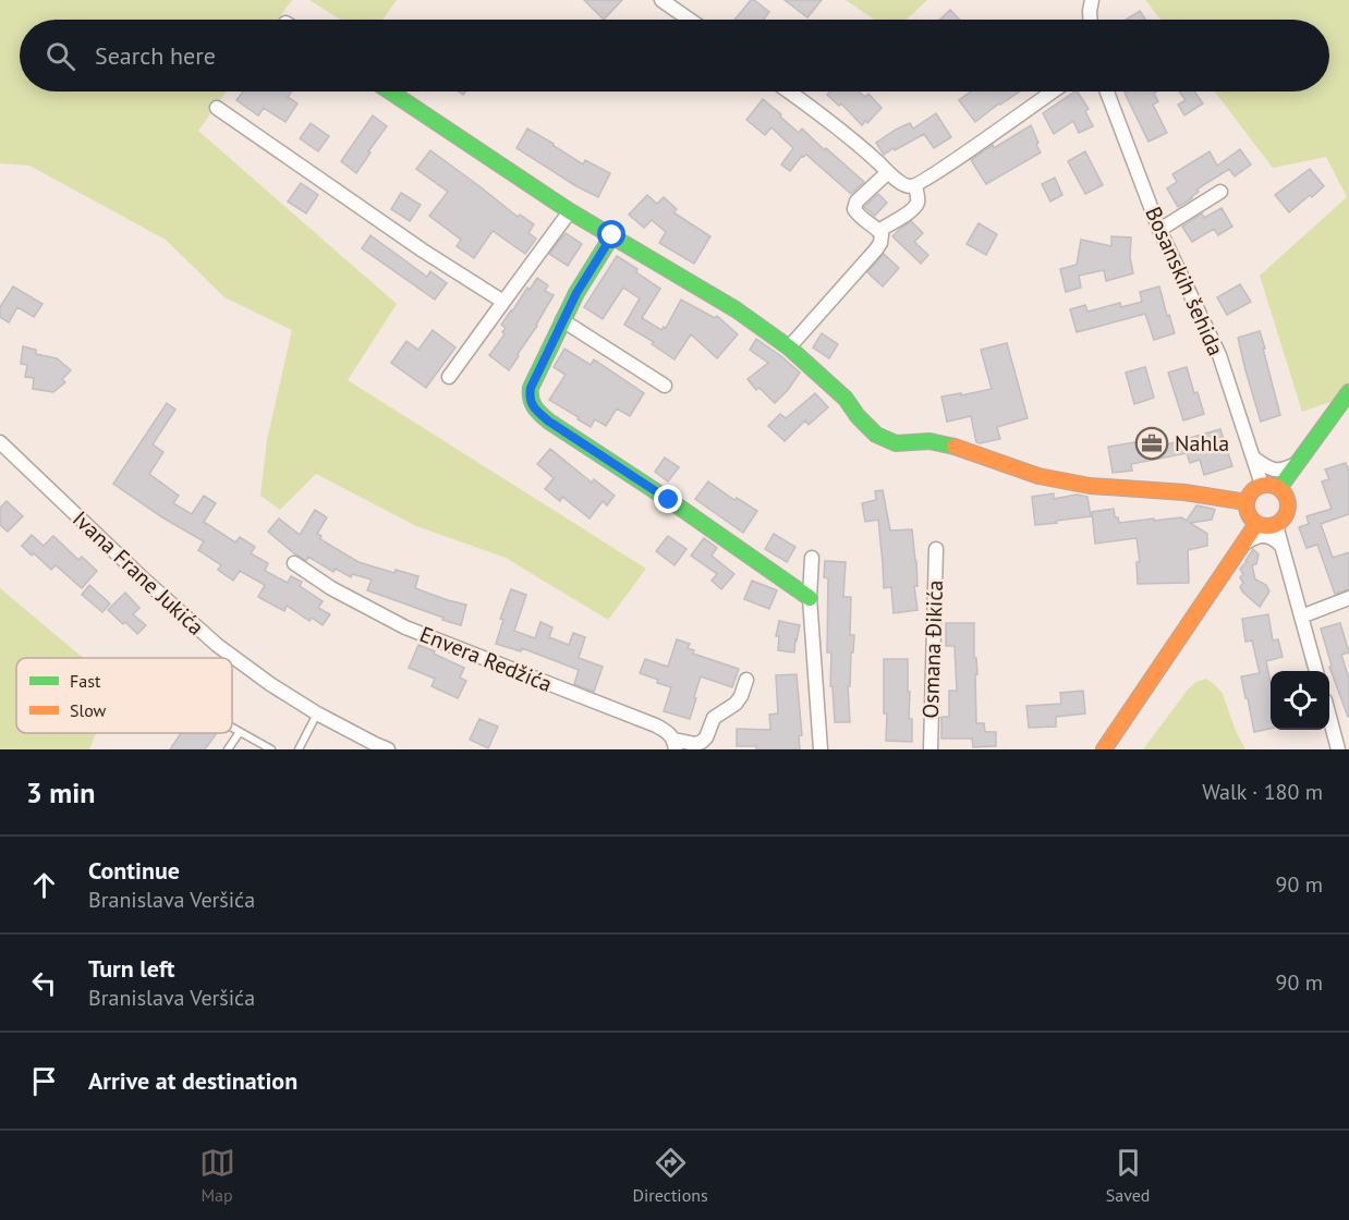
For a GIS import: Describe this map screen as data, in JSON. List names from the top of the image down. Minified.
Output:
{"streets":{"street":["Bosanskih šehida","Ivana Frane Jukića","Osmana Đikića","Envera Redžića"]},"places":{"office":["Nahla"]},"legend":["Fast","Slow"],"page":{"search":"Search here","heading":["3 min","Walk · 180 m"],"list":[["Continue","Branislava Veršića","90 m"],["Turn left","Branislava Veršića","90 m"],"Arrive at destination"],"nav":["Map","Directions","Saved"]}}
